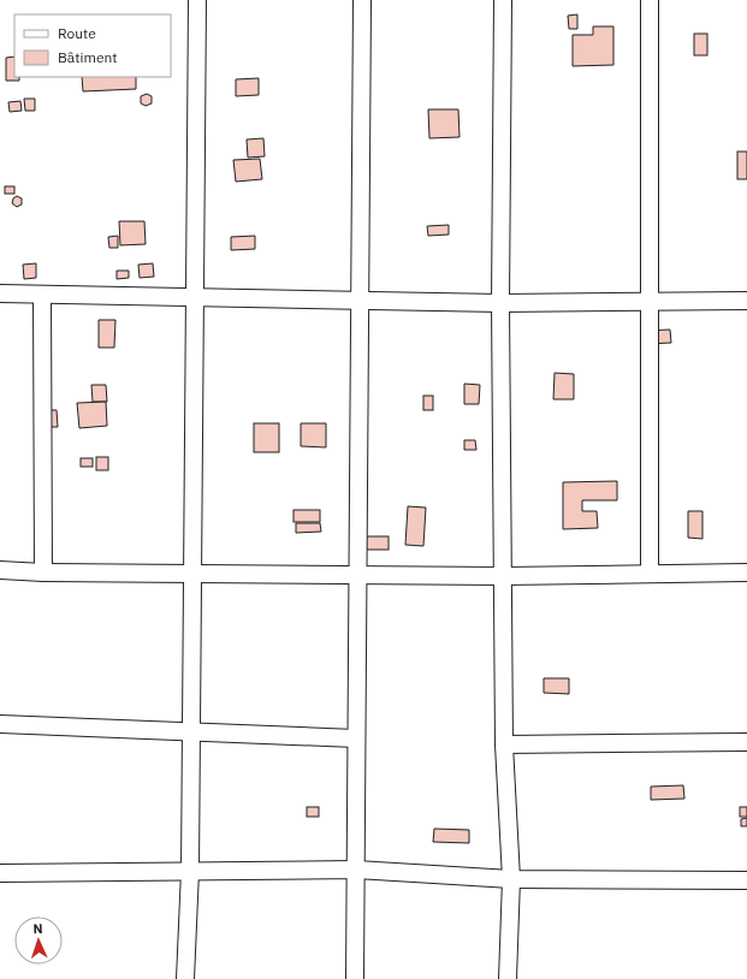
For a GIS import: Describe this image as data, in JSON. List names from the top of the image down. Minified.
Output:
{"legend":["Route","Bâtiment"],"north":"top"}
